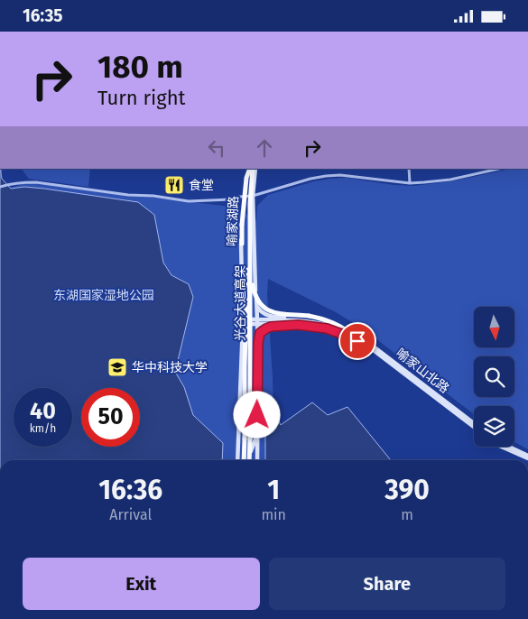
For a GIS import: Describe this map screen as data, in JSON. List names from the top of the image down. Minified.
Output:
{"streets":{"highway":["光谷大道高架"],"main road":["喻家湖路","喻家山北路"]},"crossings":[["喻家湖路","喻家山北路"]],"parks":["东湖国家湿地公园"],"places":{"restaurant":["食堂"],"school or university":["华中科技大学"]},"north":"bottom","page":{"status":"16:35","turn":["180 m","Turn right"],"speed":"40 km/h","limit":"50","eta":["16:36","Arrival","1","min","390","m"],"buttons":["Exit","Share"]}}
